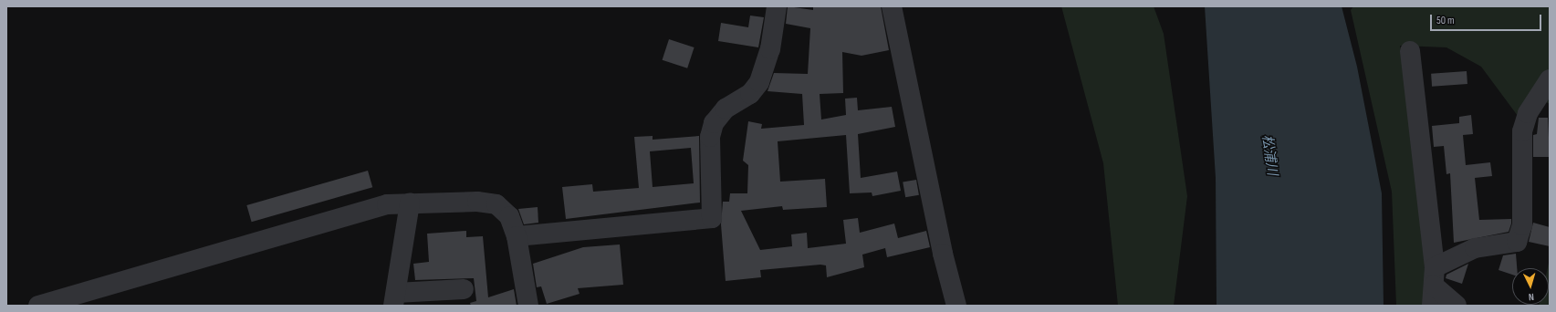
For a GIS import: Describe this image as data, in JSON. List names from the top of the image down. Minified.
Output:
{"water":["松浦川"],"scale_bar":"50 m","north":"bottom"}
